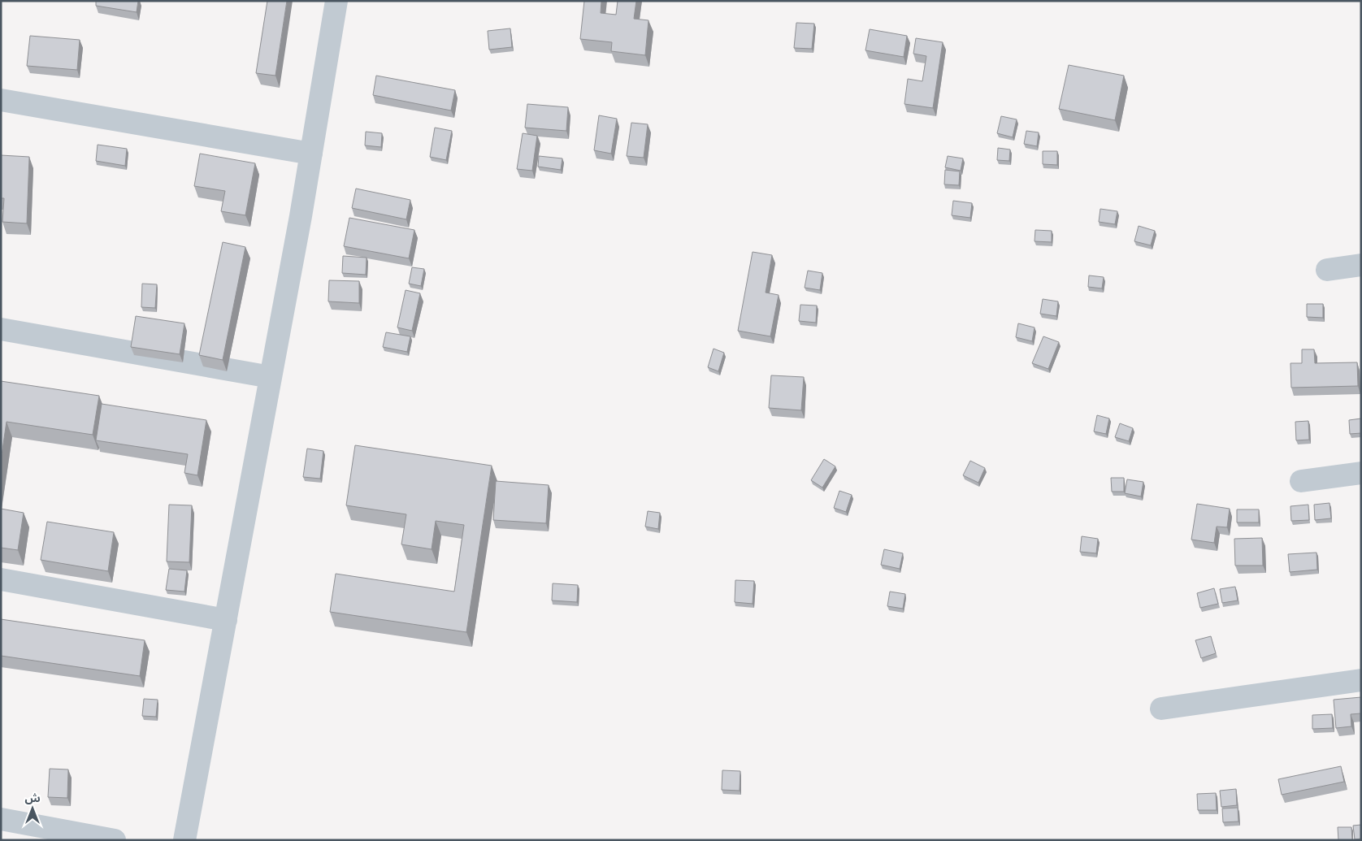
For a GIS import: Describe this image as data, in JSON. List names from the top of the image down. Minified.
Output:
{"north":"top"}
